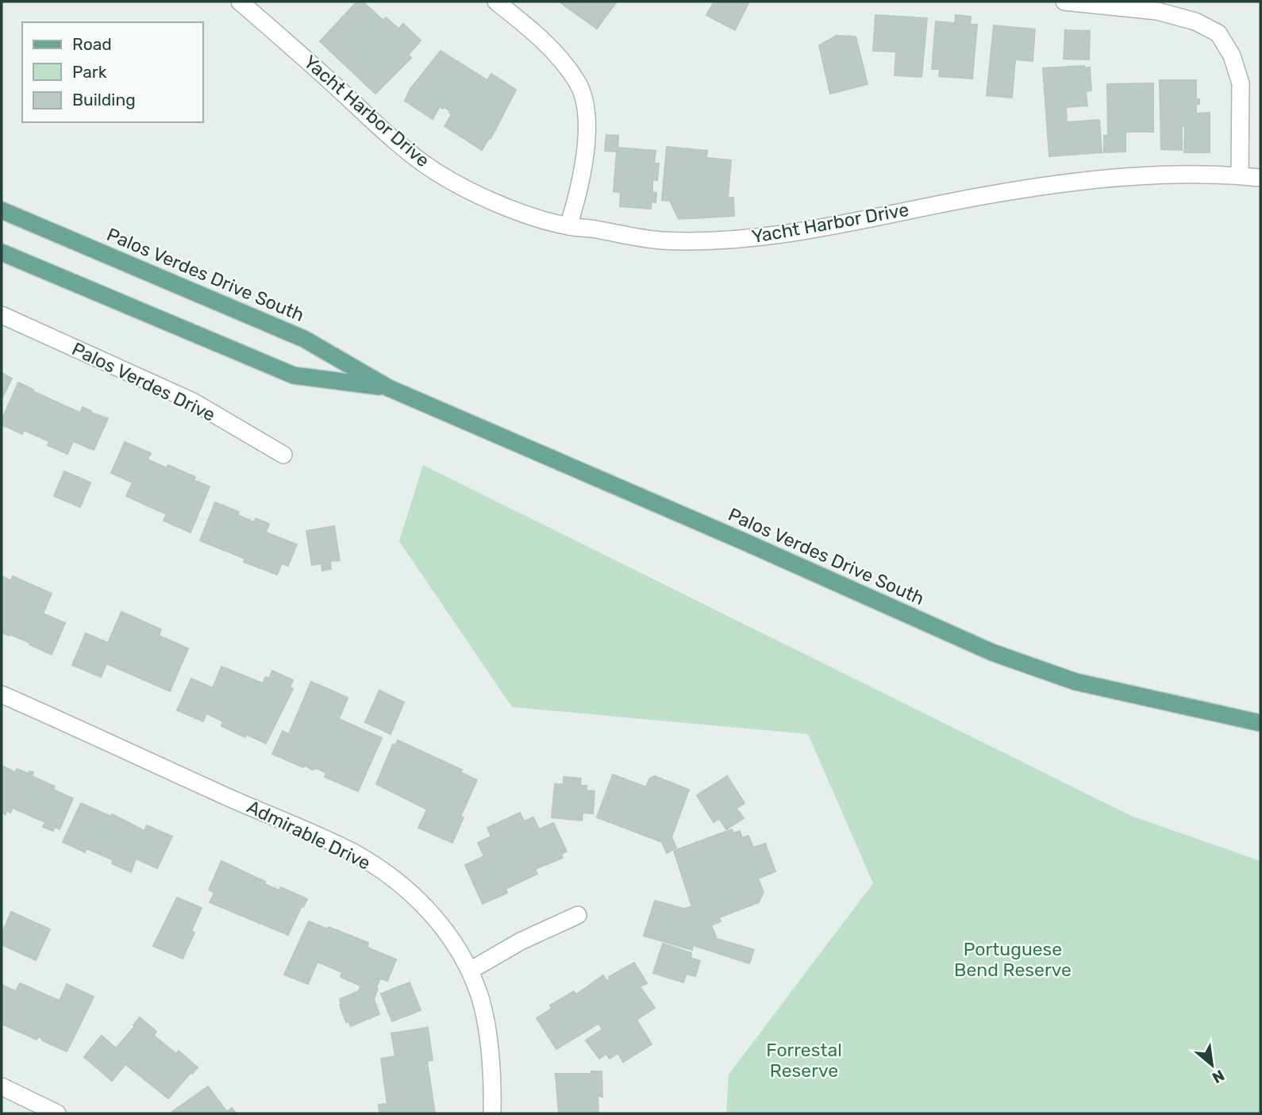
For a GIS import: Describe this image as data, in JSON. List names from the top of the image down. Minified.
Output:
{"streets":{"main road":["Palos Verdes Drive South"],"street":["Yacht Harbor Drive","Palos Verdes Drive","Admirable Drive"]},"parks":["Portuguese Bend Reserve","Forrestal Reserve"],"legend":["Road","Park","Building"],"north":"bottom right"}
